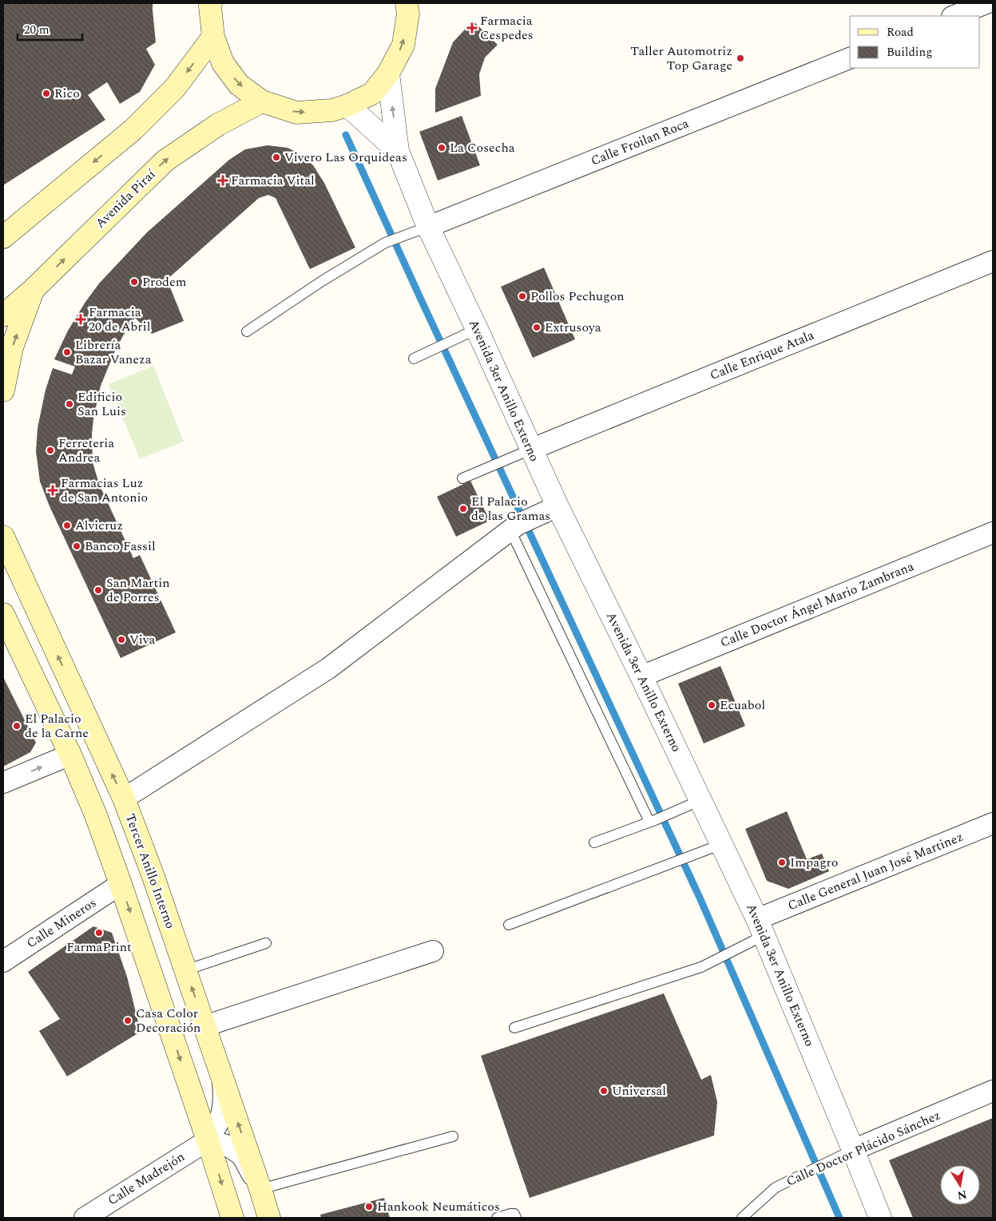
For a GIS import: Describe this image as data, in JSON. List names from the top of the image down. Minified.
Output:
{"streets":{"main road":["Avenida Piraí","Tercer Anillo Interno"],"street":["Calle Froilan Roca","Calle Enrique Atala","Avenida 3er Anillo Externo","Calle Doctor Ángel Mario Zambrana","Calle General Juan José Martinez","Calle Mineros","Calle Doctor Plácido Sánchez","Calle Madrejón"]},"crossings":[["Calle Froilan Roca","Avenida 3er Anillo Externo"],["Calle Enrique Atala","Avenida 3er Anillo Externo"],["Avenida 3er Anillo Externo","Calle Doctor Ángel Mario Zambrana"],["Avenida 3er Anillo Externo","Calle General Juan José Martinez"],["Avenida 3er Anillo Externo","Calle Doctor Plácido Sánchez"],["Tercer Anillo Interno","Calle Madrejón"]],"places":{"health":["Farmacia Cespedes","Farmacia Vital","Farmacia 20 de Abril","Farmacias Luz de San Antonio"],"other":["Taller Automotriz Top Garage","Rico","La Cosecha","Vivero Las Orquideas","Prodem","Pollos Pechugon","Extrusoya","Librería Bazar Vaneza","Edificio San Luis","Ferreteria Andrea","El Palacio de las Gramas","Alvicruz","Banco Fassil","San Martin de Porres","Viva","Ecuabol","El Palacio de la Carne","Impagro","FarmaPrint","Casa Color Decoración","Universal","Hankook Neumáticos"]},"legend":["Road","Building"],"scale_bar":"20 m","north":"bottom"}
